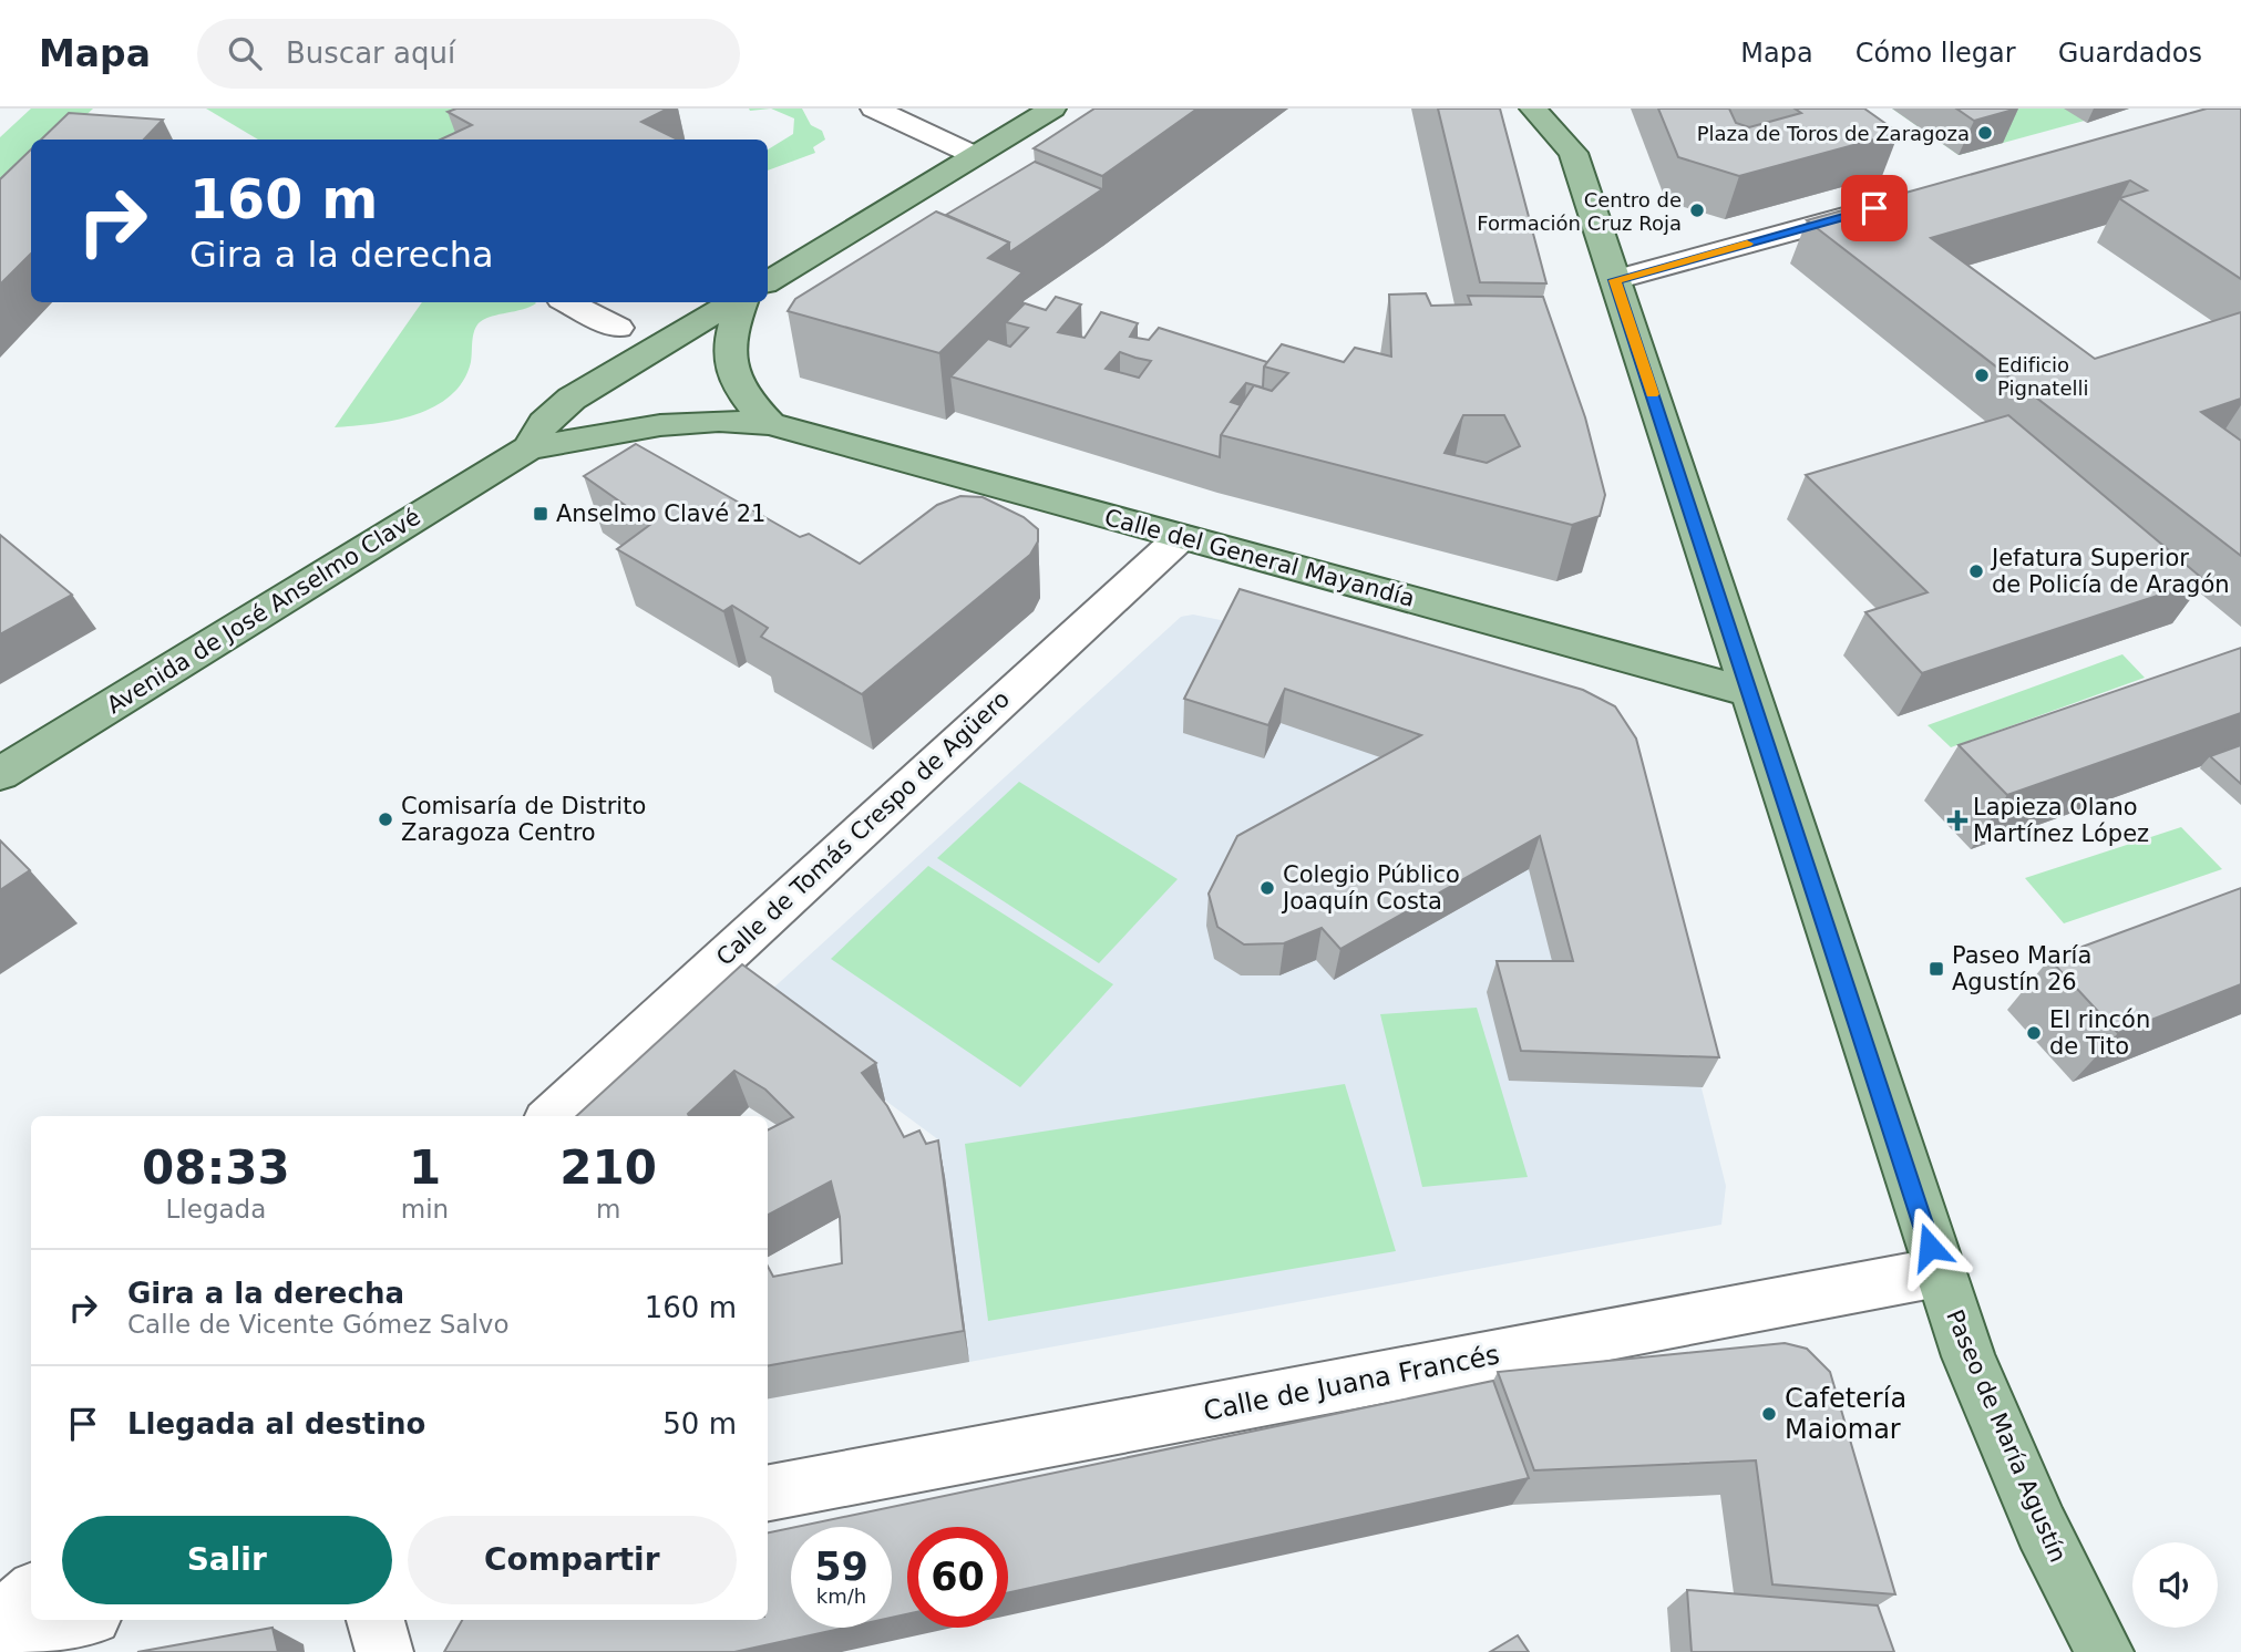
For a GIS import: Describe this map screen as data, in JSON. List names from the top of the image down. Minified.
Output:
{"streets":{"main road":["Calle del General Mayandía","Avenida de José Anselmo Clavé","Paseo de María Agustín"],"street":["Calle de Tomás Crespo de Agüero","Calle de Juana Francés"]},"crossings":[["Calle del General Mayandía","Avenida de José Anselmo Clavé"],["Calle del General Mayandía","Calle de Tomás Crespo de Agüero"],["Calle del General Mayandía","Paseo de María Agustín"],["Calle de Juana Francés","Paseo de María Agustín"]],"places":{"other":["Plaza de Toros de Zaragoza","Centro de Formación Cruz Roja","Edificio Pignatelli","Jefatura Superior de Policía de Aragón","Comisaría de Distrito Zaragoza Centro","Colegio Público Joaquín Costa","El rincón de Tito","Cafetería Maiomar"],"transit":["Anselmo Clavé 21","Paseo María Agustín 26"],"health":["Lapieza Olano Martínez López"]},"page":{"header":"Mapa","search":"Buscar aquí","nav":["Mapa","Cómo llegar","Guardados"],"turn":["160 m","Gira a la derecha"],"eta":["08:33","Llegada","1","min","210","m"],"list":[{"name":"Gira a la derecha","note":"Calle de Vicente Gómez Salvo","value":"160 m"},{"name":"Llegada al destino","value":"50 m"}],"buttons":["Salir","Compartir"],"speed":"59 km/h","limit":"60"}}
